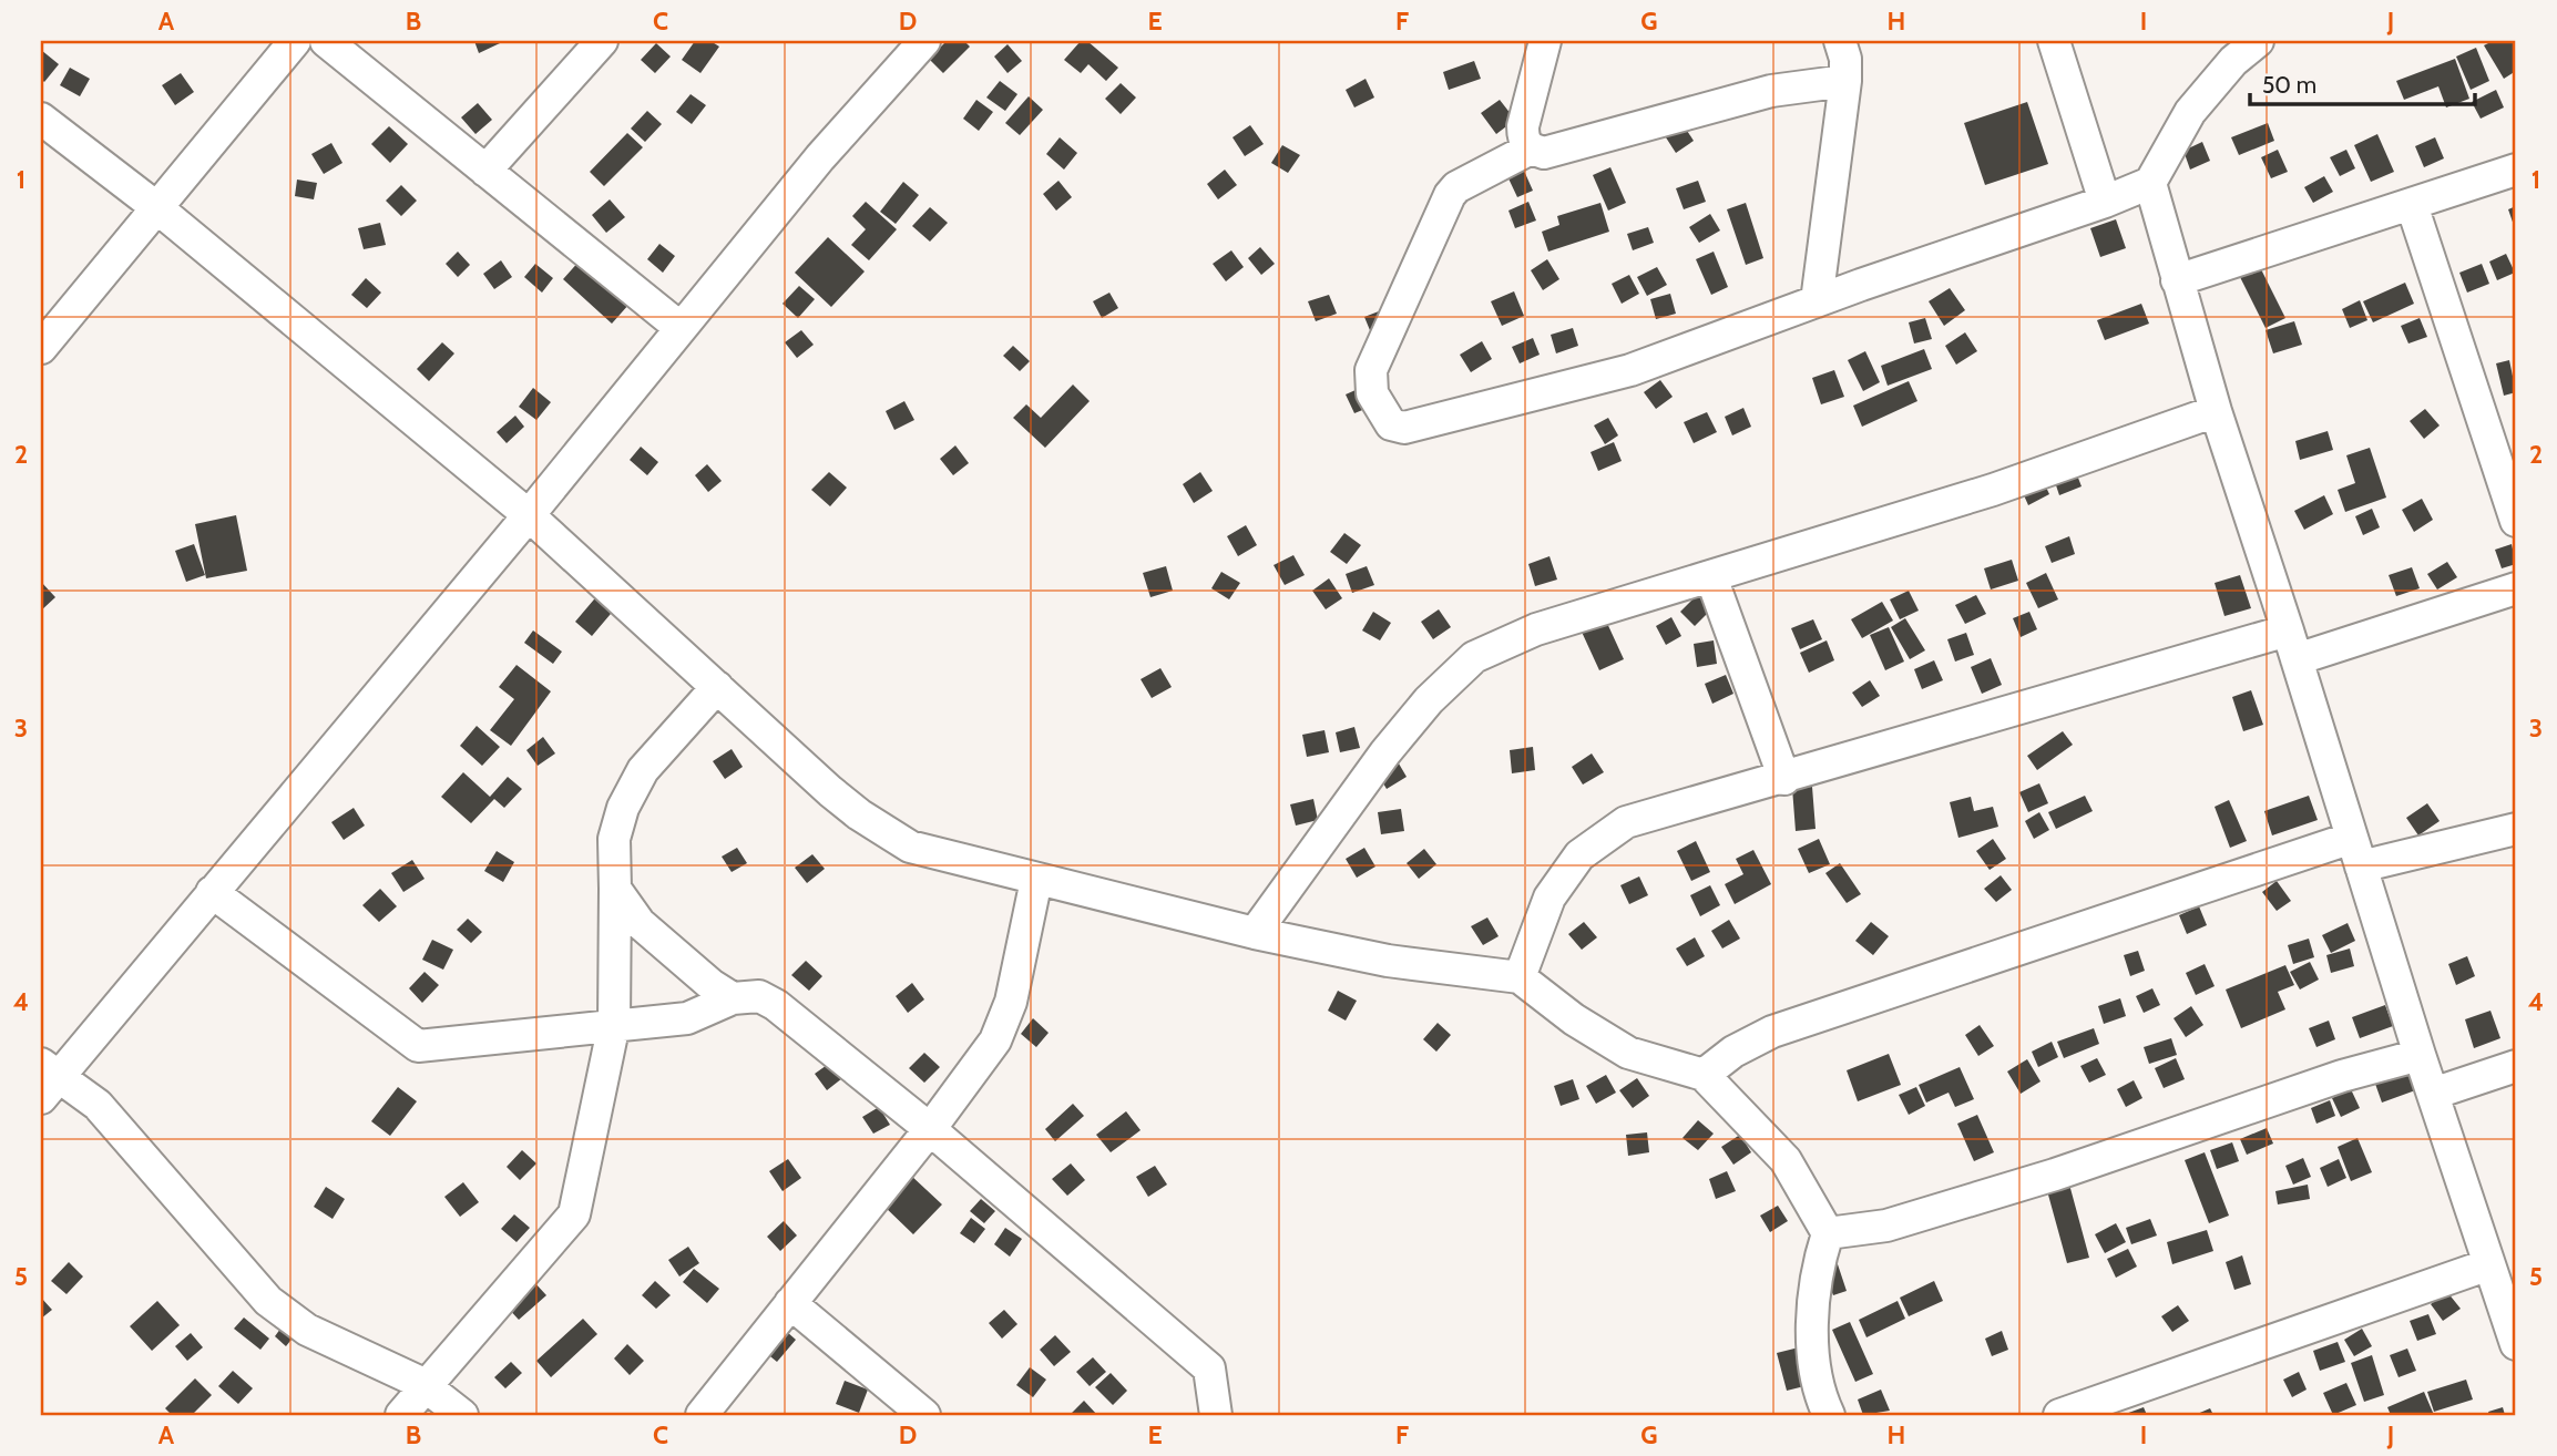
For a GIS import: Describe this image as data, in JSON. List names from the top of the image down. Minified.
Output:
{"scale_bar":"50 m","grid":{"columns":["A","B","C","D","E","F","G","H","I","J"],"rows":["1","2","3","4","5"]}}
